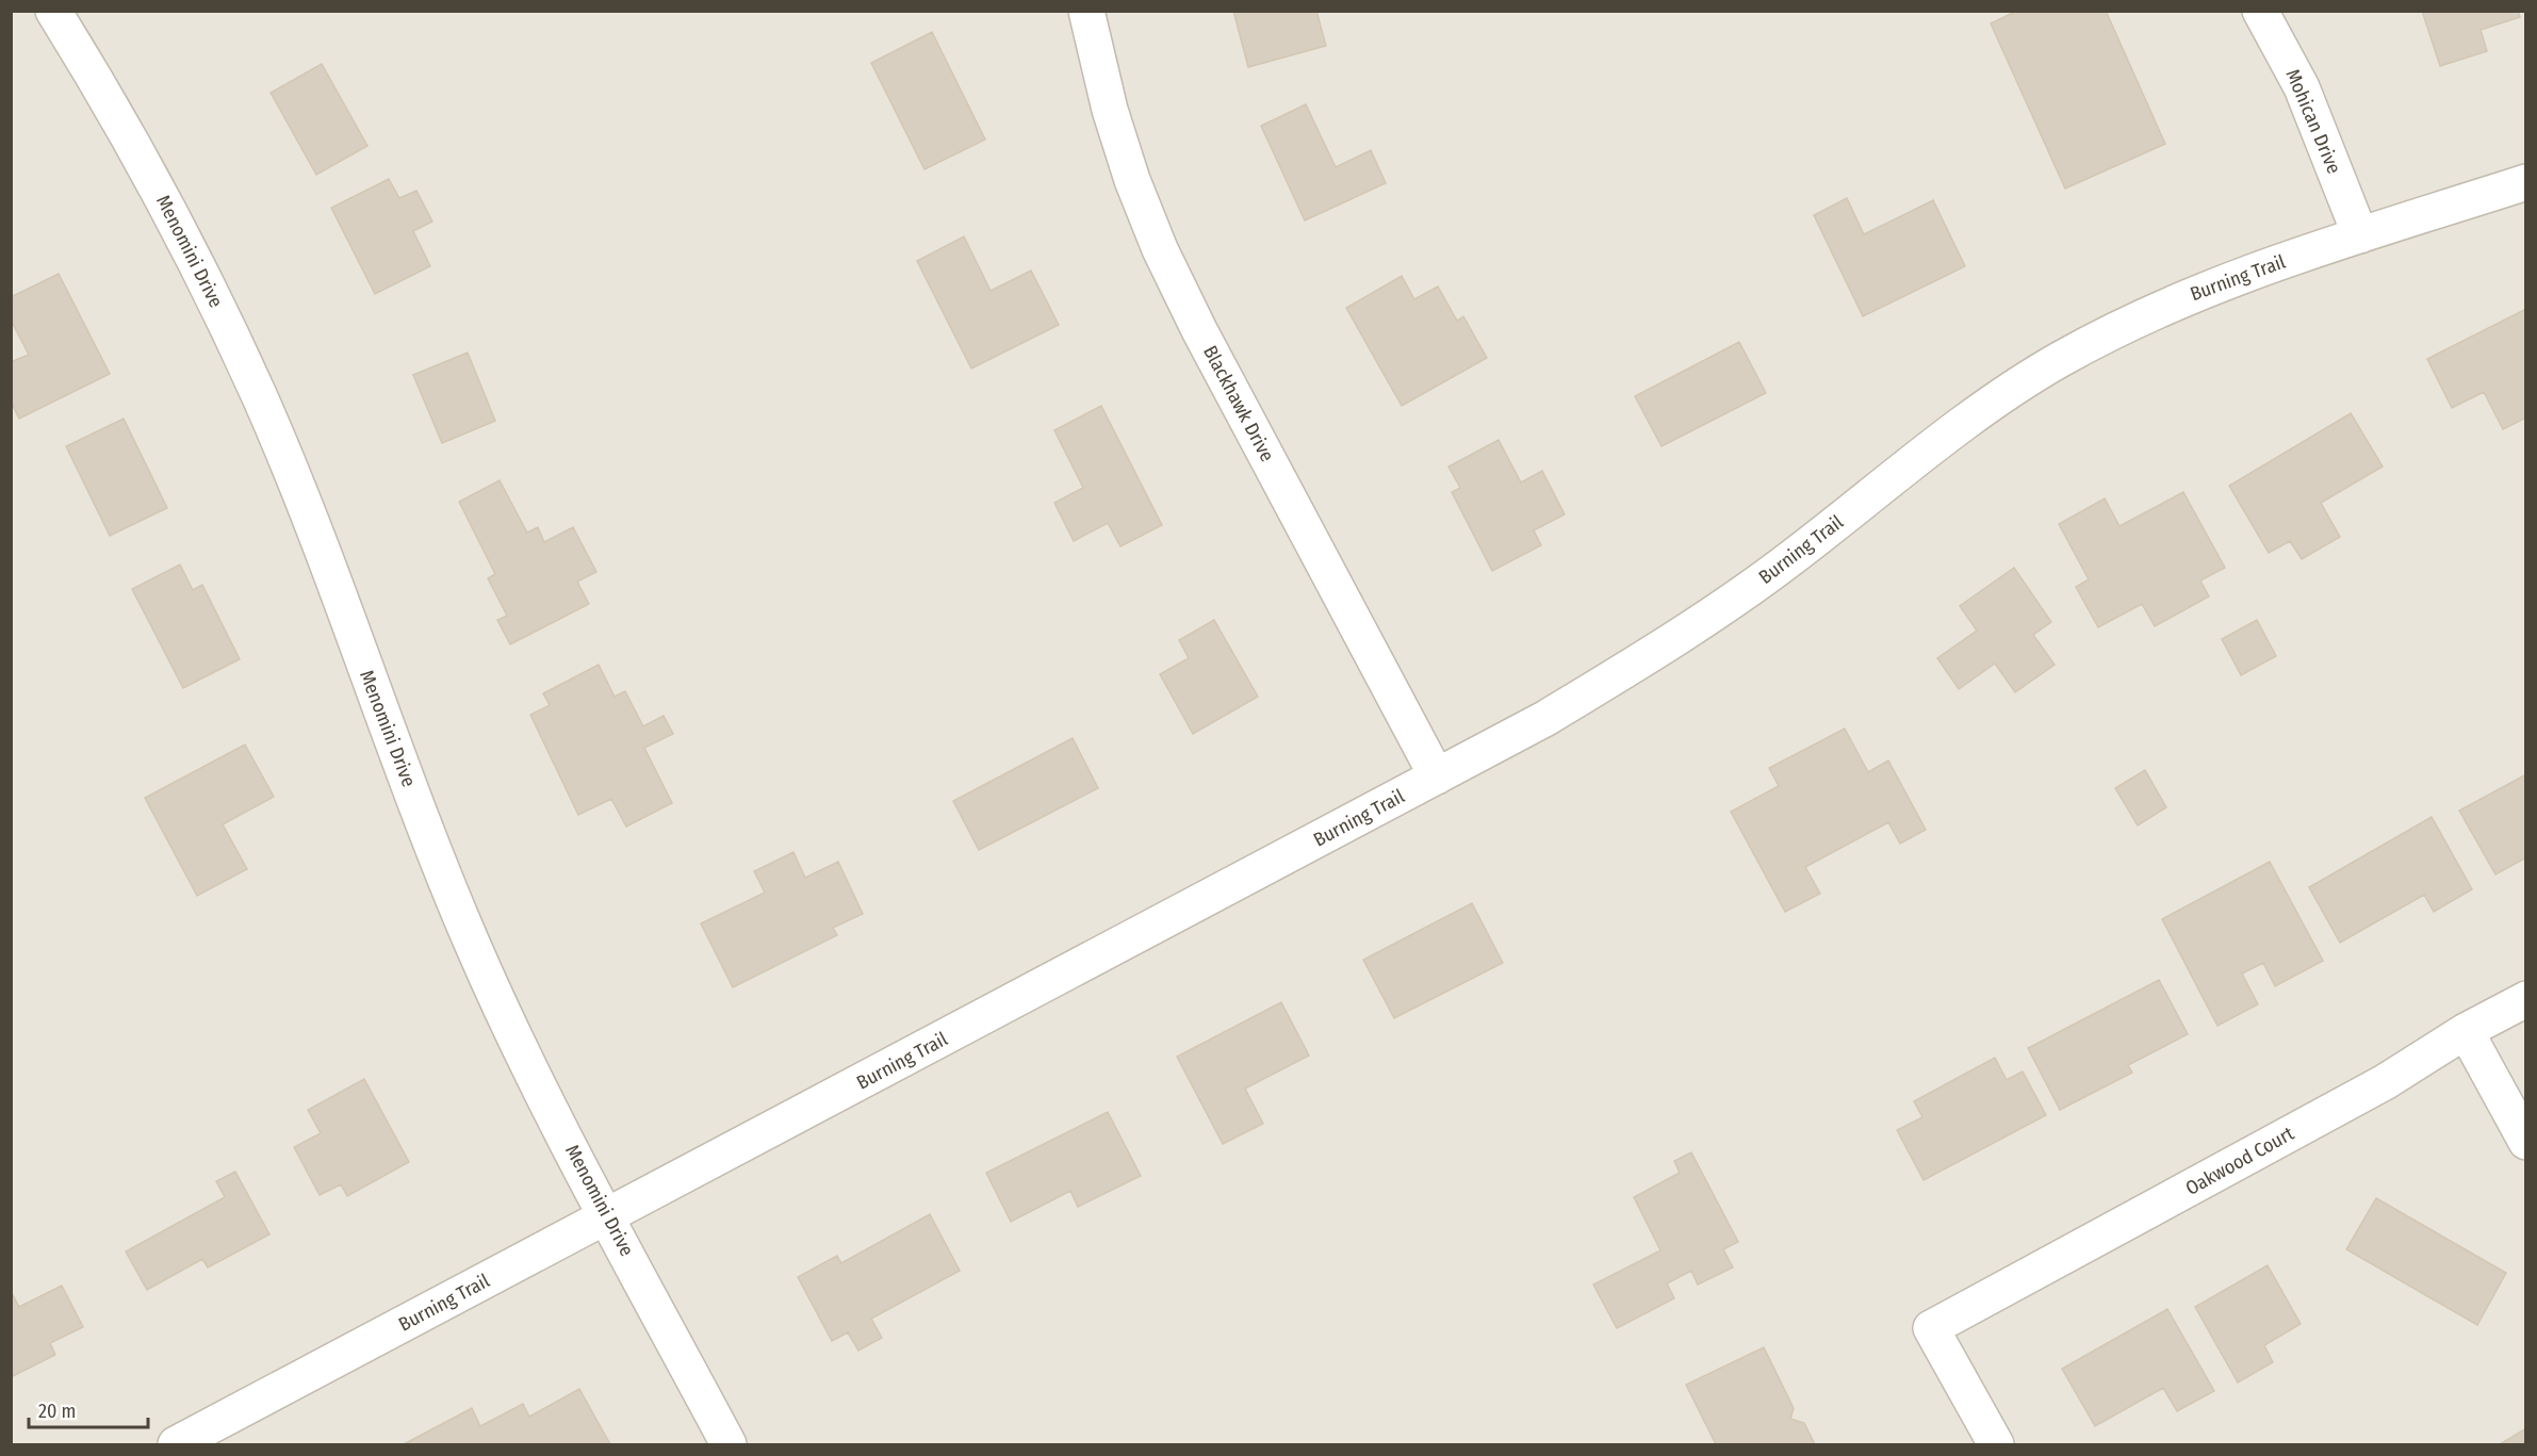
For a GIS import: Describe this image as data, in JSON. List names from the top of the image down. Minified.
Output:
{"streets":{"street":["Mohican Drive","Menomini Drive","Burning Trail","Blackhawk Drive","Oakwood Court"]},"crossings":[["Mohican Drive","Burning Trail"],["Menomini Drive","Burning Trail"],["Burning Trail","Blackhawk Drive"]],"scale_bar":"20 m"}
